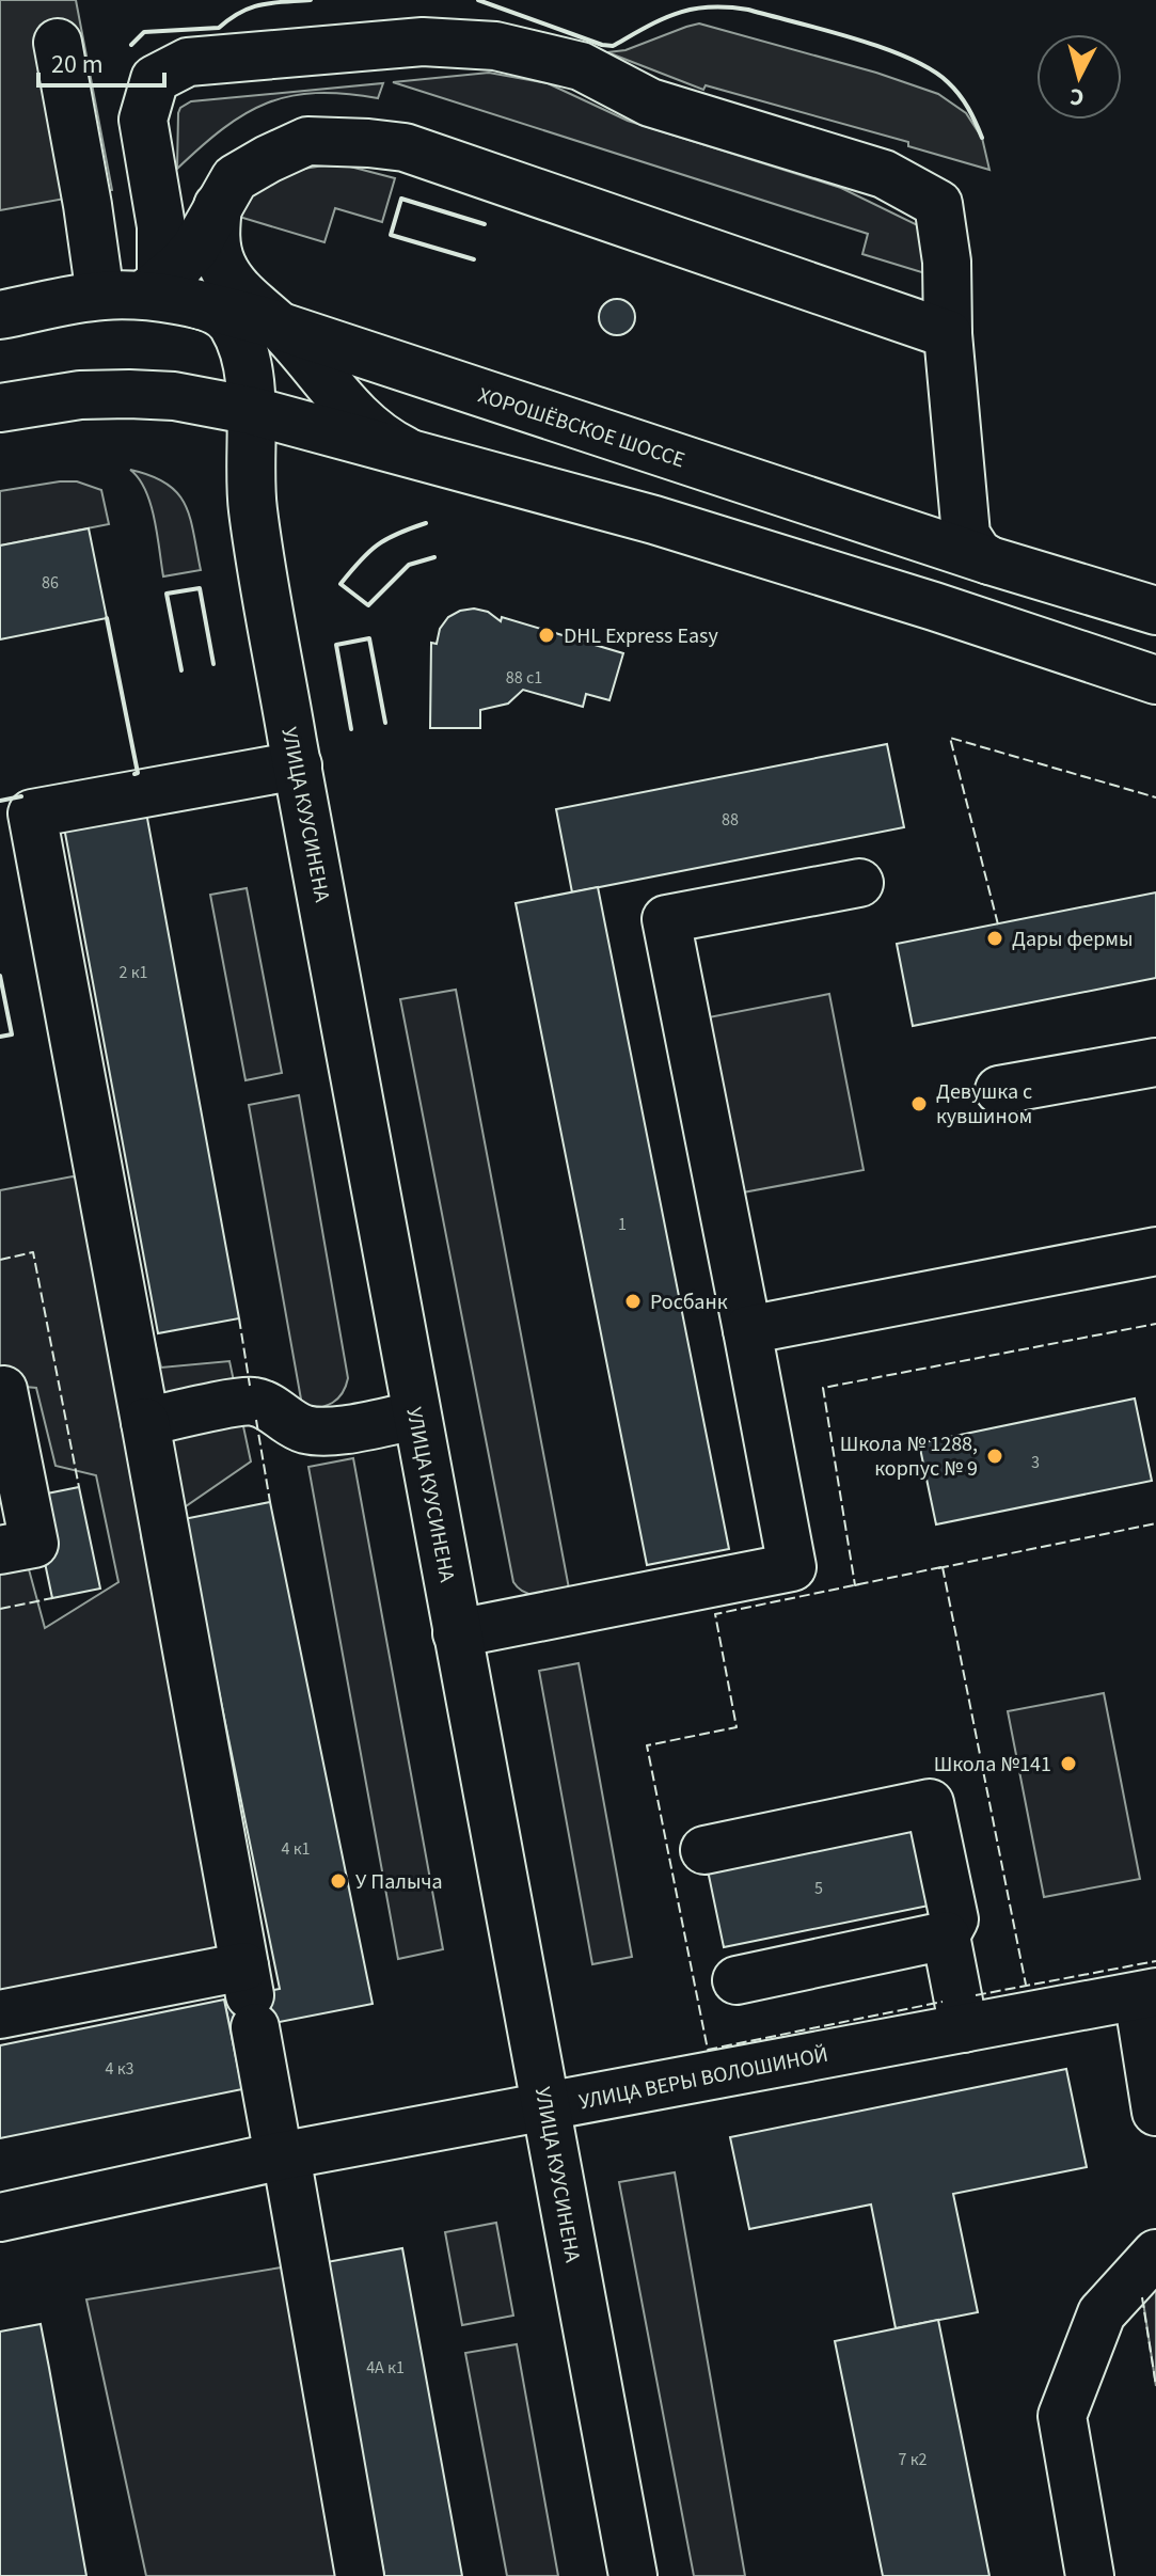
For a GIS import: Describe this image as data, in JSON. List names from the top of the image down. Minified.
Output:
{"streets":{"main road":["ХОРОШЁВСКОЕ ШОССЕ","УЛИЦА КУУСИНЕНА","УЛИЦА ВЕРЫ ВОЛОШИНОЙ"]},"crossings":[["УЛИЦА КУУСИНЕНА","УЛИЦА ВЕРЫ ВОЛОШИНОЙ"]],"places":["DHL Express Easy","Дары фермы","Девушка с кувшином","Росбанк","Школа № 1288, корпус № 9","Школа №141","У Палыча"],"house_numbers":["86","88 с1","88","2 к1","1","3","4 к1","5","4 к3","4А к1","7 к2"],"scale_bar":"20 m","north":"bottom"}
